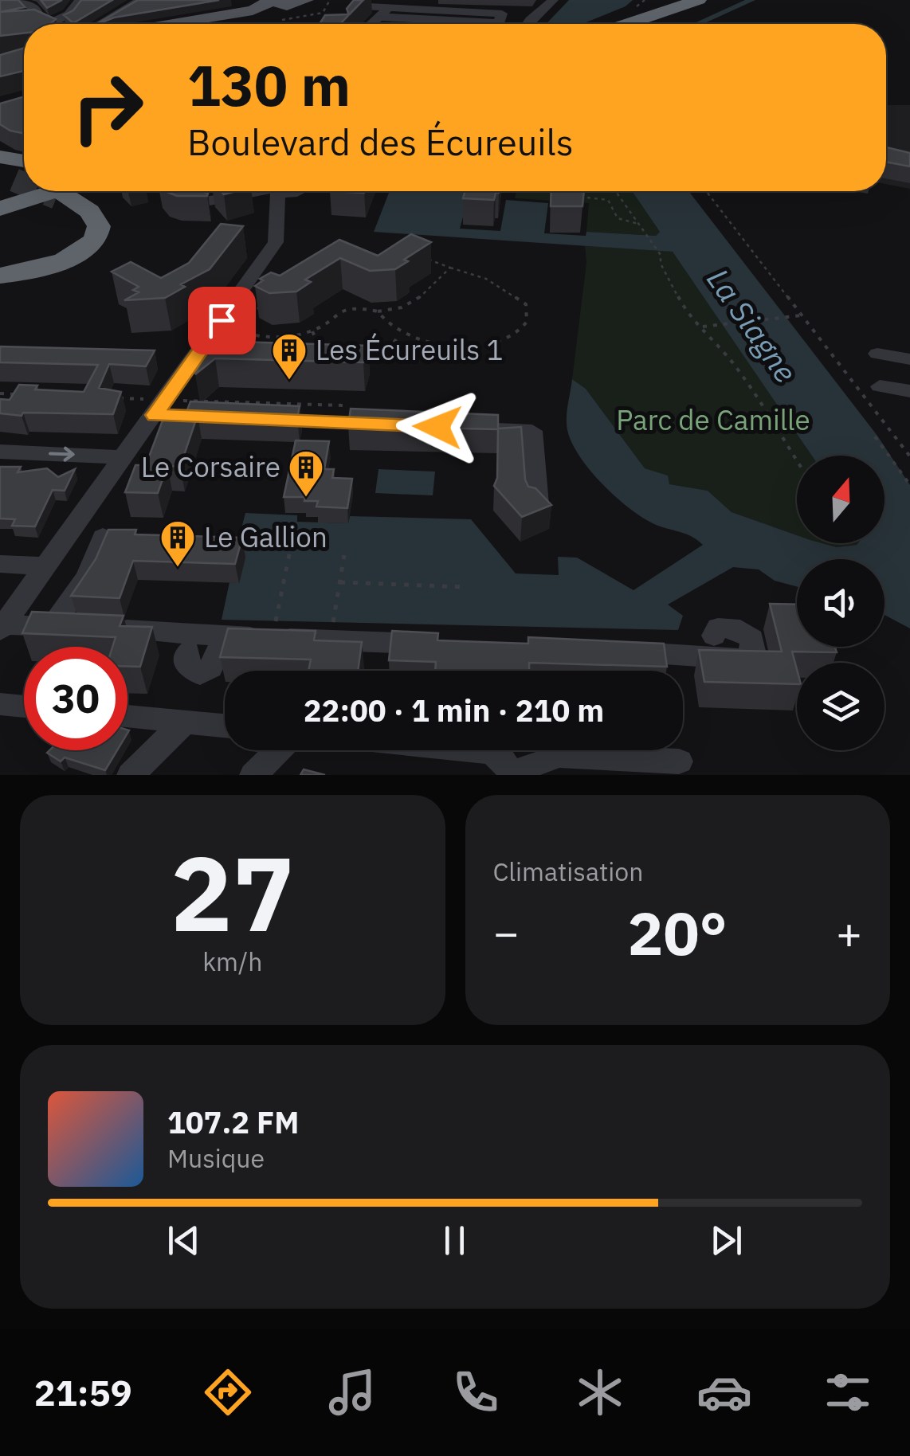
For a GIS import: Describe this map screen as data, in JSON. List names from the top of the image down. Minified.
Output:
{"water":["La Siagne"],"parks":["Parc de Camille"],"places":{"building":["Les Écureuils 1","Le Corsaire","Le Gallion"]},"north":"top","page":{"turn":["130 m","Boulevard des Écureuils"],"limit":"30","trip":"22:00 · 1 min · 210 m","tile":[["27","km/h"],"Climatisation"],"heat":["−","20°","+"],"song":["107.2 FM","Musique"],"tabs":"21:59"}}
